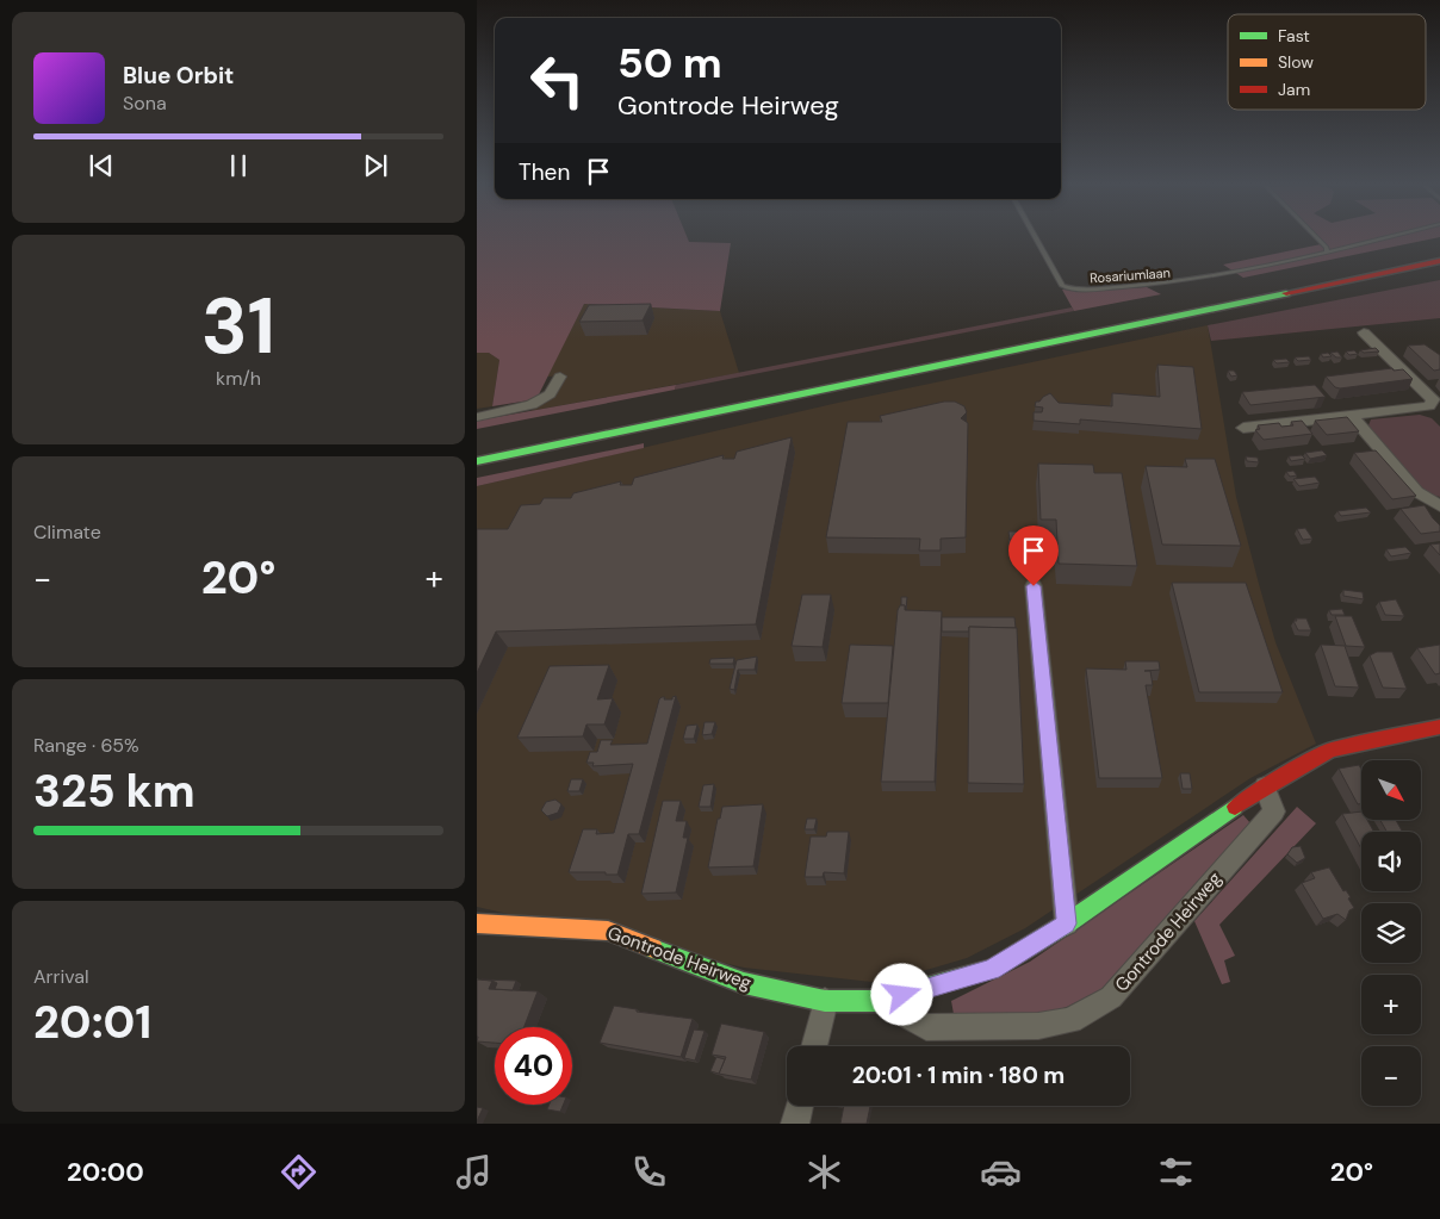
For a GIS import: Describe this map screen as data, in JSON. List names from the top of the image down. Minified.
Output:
{"streets":{"main road":["Gontrode Heirweg"],"lane":["Rosariumlaan"]},"legend":["Fast","Slow","Jam"],"north":"bottom right","page":{"turn":["50 m","Gontrode Heirweg"],"song":["Blue Orbit","Sona"],"then":"Then","tile":[["31","km/h"],"Climate",["Range · 65%","325 km"],["Arrival","20:01"]],"heat":["−","20°","+"],"map_buttons":["+","−"],"limit":"40","trip":"20:01 · 1 min · 180 m","tabs":["20:00","20°"]}}
